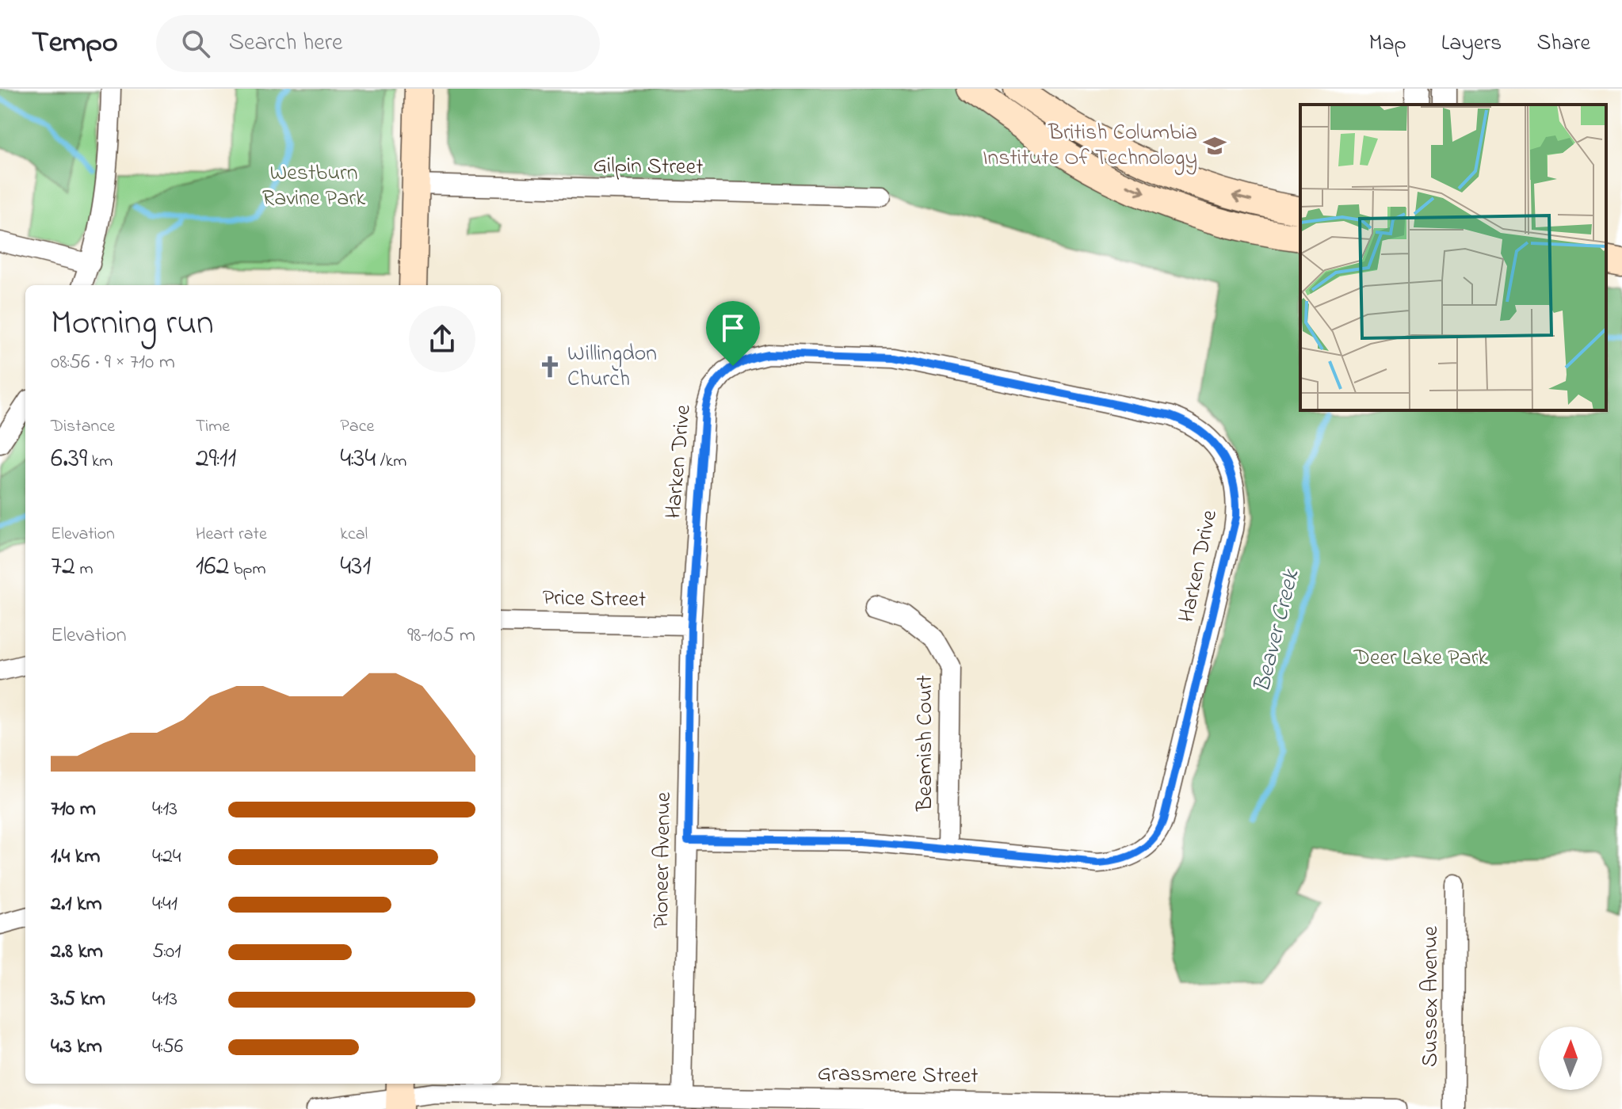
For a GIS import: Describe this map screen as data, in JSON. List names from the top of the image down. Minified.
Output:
{"streets":{"street":["Gilpin Street","Harken Drive","Price Street","Beamish Court","Pioneer Avenue","Sussex Avenue","Grassmere Street"]},"crossings":[["Harken Drive","Price Street"],["Harken Drive","Beamish Court"],["Harken Drive","Pioneer Avenue"],["Price Street","Pioneer Avenue"],["Pioneer Avenue","Grassmere Street"]],"water":["Beaver Creek"],"parks":["Westburn Ravine Park","Deer Lake Park"],"places":{"school or university":["British Columbia Institute Of Technology"],"church":["Willingdon Church"]},"north":"top","page":{"header":"Tempo","search":"Search here","nav":["Map","Layers","Share"],"heading":["Morning run","08:56 · 9 × 710 m"],"stats":[["Distance","6.39 km"],["Time","29:11"],["Pace","4:34 /km"],["Elevation","72 m"],["Heart rate","162 bpm"],["kcal","431"]],"chart":["Elevation","98–105 m"],"list":[{"name":"710 m","note":"4:13"},{"name":"1.4 km","note":"4:24"},{"name":"2.1 km","note":"4:41"},{"name":"2.8 km","note":"5:01"},{"name":"3.5 km","note":"4:13"},{"name":"4.3 km","note":"4:56"}]}}
